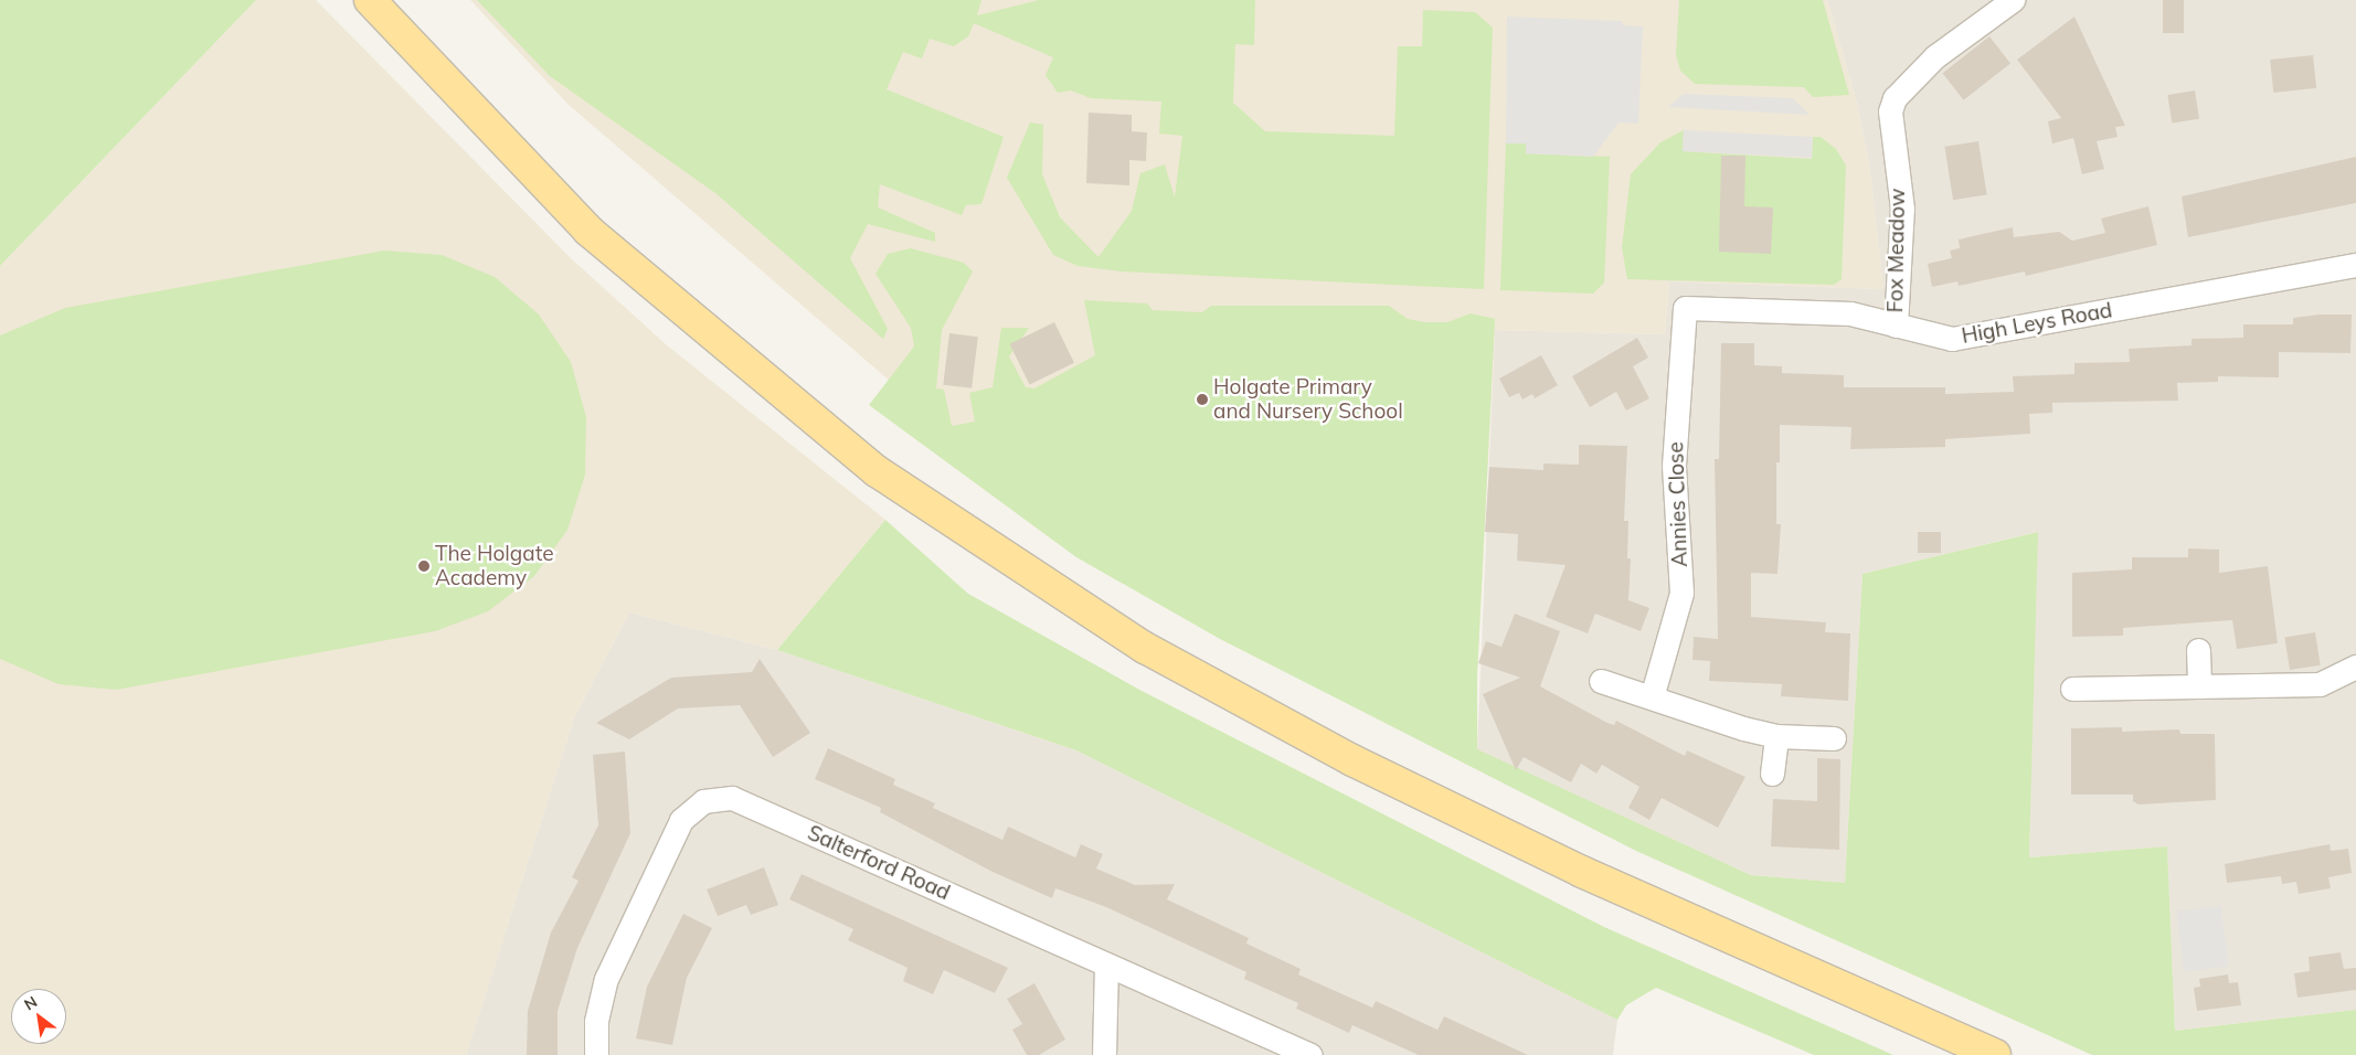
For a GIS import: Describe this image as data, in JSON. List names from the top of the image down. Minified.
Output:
{"streets":{"street":["Fox Meadow","High Leys Road","Annies Close","Salterford Road"]},"crossings":[["Fox Meadow","High Leys Road"],["High Leys Road","Annies Close"]],"places":["Holgate Primary and Nursery School","The Holgate Academy"],"north":"top left"}
